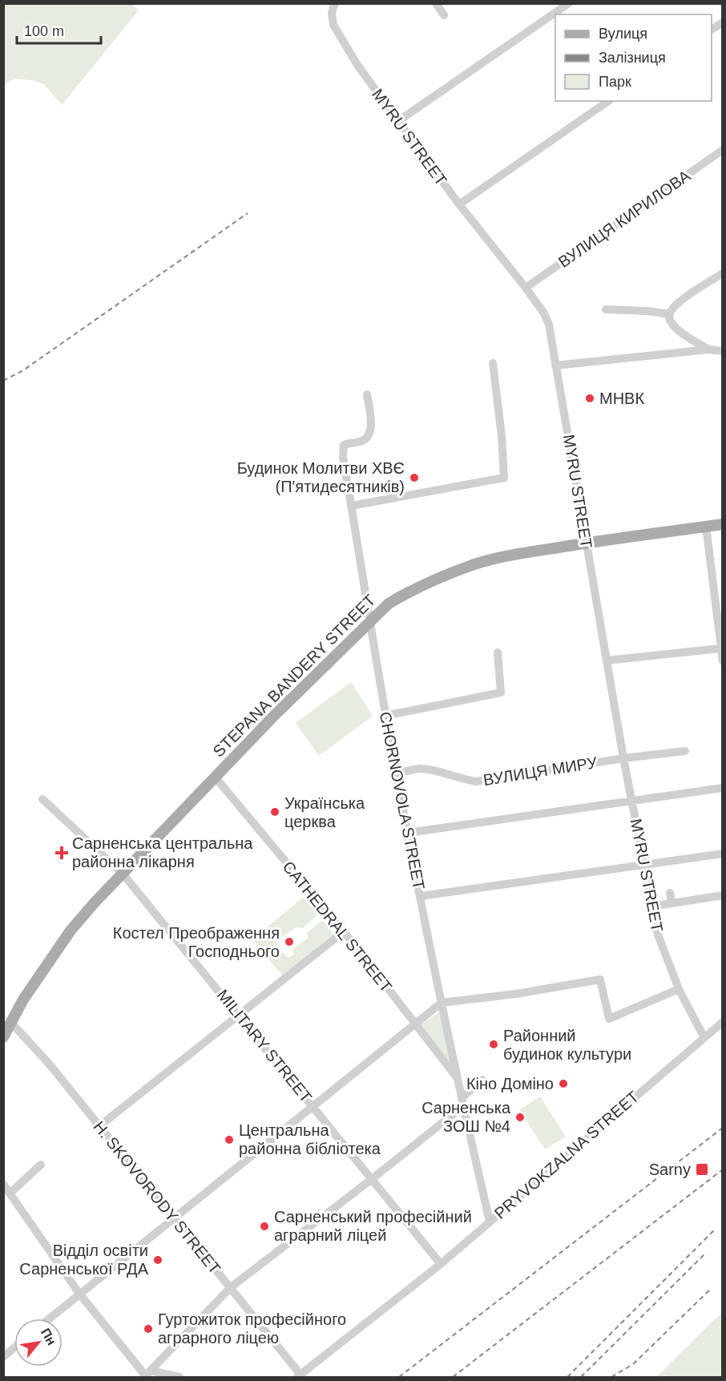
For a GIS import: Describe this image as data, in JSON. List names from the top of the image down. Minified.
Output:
{"streets":{"main road":["STEPANA BANDERY STREET"],"street":["MYRU STREET","ВУЛИЦЯ КИРИЛОВА","ВУЛИЦЯ МИРУ","CHORNOVOLA STREET","CATHEDRAL STREET","MILITARY STREET","PRYVOKZALNA STREET","H. SKOVORODY STREET"]},"crossings":[["MYRU STREET","ВУЛИЦЯ КИРИЛОВА"],["MYRU STREET","STEPANA BANDERY STREET"],["MYRU STREET","ВУЛИЦЯ МИРУ"],["MYRU STREET","PRYVOKZALNA STREET"],["STEPANA BANDERY STREET","CHORNOVOLA STREET"],["STEPANA BANDERY STREET","CATHEDRAL STREET"],["STEPANA BANDERY STREET","MILITARY STREET"],["STEPANA BANDERY STREET","H. SKOVORODY STREET"],["ВУЛИЦЯ МИРУ","CHORNOVOLA STREET"],["CHORNOVOLA STREET","CATHEDRAL STREET"],["CHORNOVOLA STREET","PRYVOKZALNA STREET"],["MILITARY STREET","PRYVOKZALNA STREET"],["PRYVOKZALNA STREET","H. SKOVORODY STREET"]],"places":{"other":["МНВК","Будинок Молитви ХВЄ (П'ятидесятників)","Українська церква","Костел Преображення Господнього","Районний будинок культури","Кіно Доміно","Сарненська ЗОШ №4","Центральна районна бібліотека","Сарненський професійний аграрний ліцей","Відділ освіти Сарненської РДА","Гуртожиток професійного аграрного ліцею"],"health":["Сарненська центральна районна лікарня"],"transit":["Sarny"]},"legend":["Вулиця","Залізниця","Парк"],"scale_bar":"100 m","north":"top right"}
